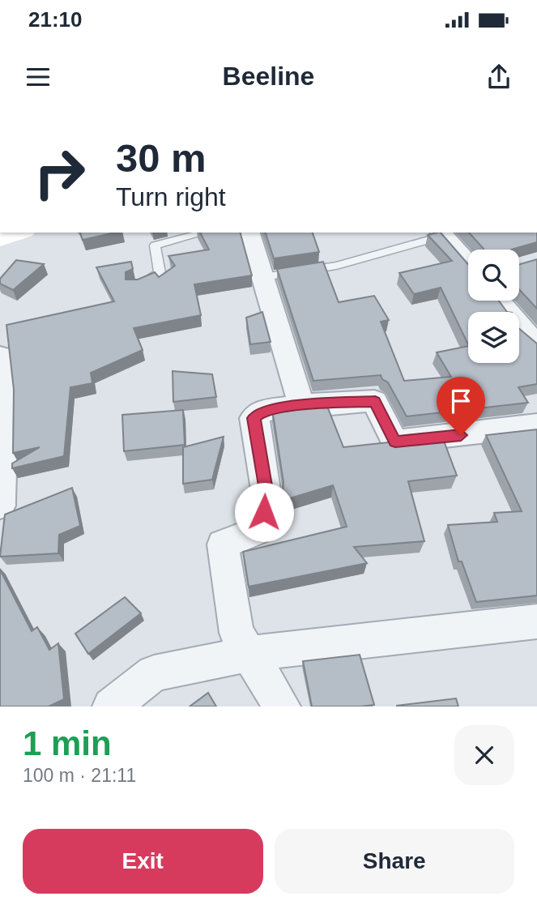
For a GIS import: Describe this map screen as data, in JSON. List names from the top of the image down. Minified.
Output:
{"page":{"status":"21:10","header":"Beeline","turn":["30 m","Turn right"],"heading":["1 min","100 m · 21:11"],"buttons":["Exit","Share"]}}
